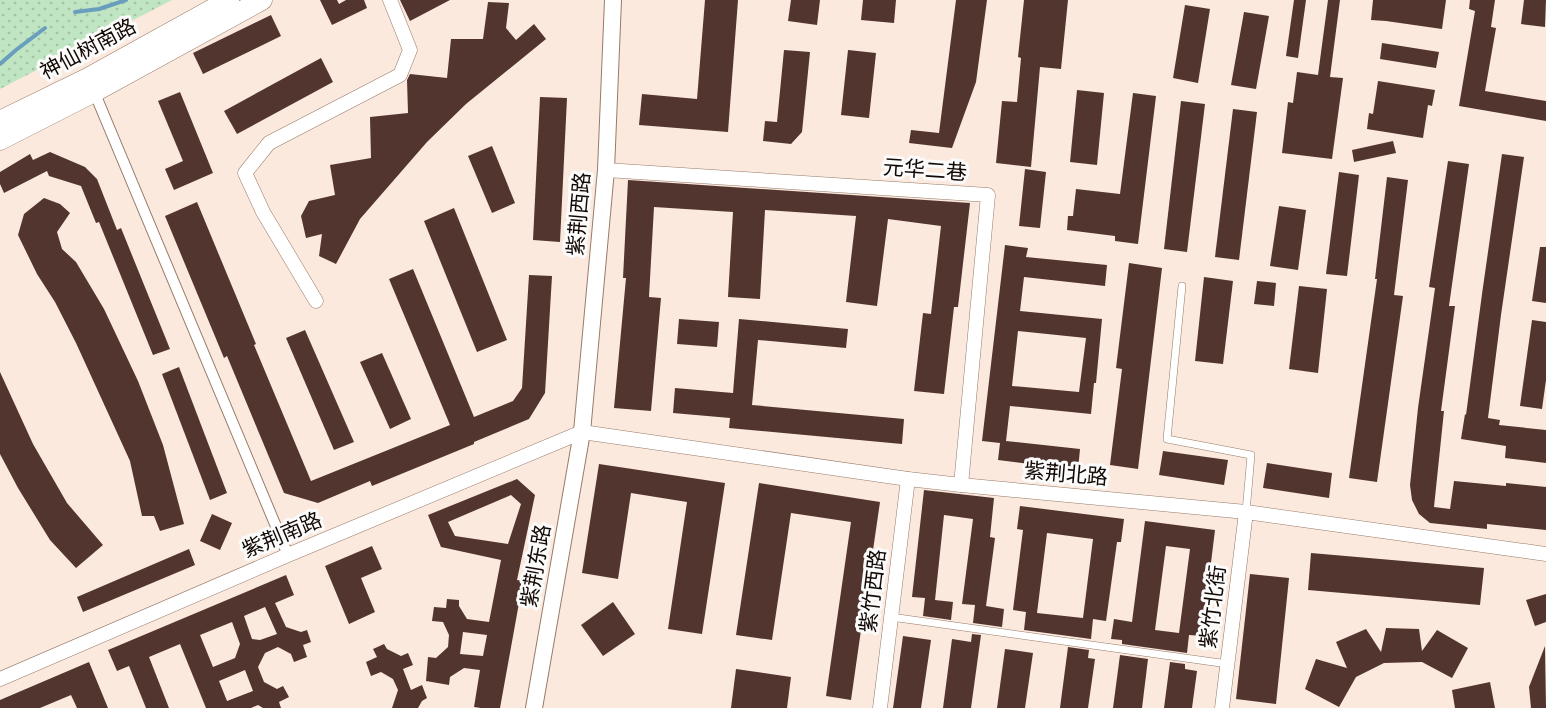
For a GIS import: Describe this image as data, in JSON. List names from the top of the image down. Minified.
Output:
{"streets":{"main road":["神仙树南路"],"street":["元华二巷","紫荆西路","紫荆北路","紫荆南路","紫荆东路","紫竹西路","紫竹北街"]},"crossings":[["元华二巷","紫荆西路"],["元华二巷","紫荆北路"],["紫荆西路","紫荆北路"],["紫荆西路","紫荆南路"],["紫荆西路","紫荆东路"],["紫荆北路","紫荆南路"],["紫荆北路","紫荆东路"],["紫荆北路","紫竹西路"],["紫荆北路","紫竹北街"],["紫荆南路","紫荆东路"]]}
